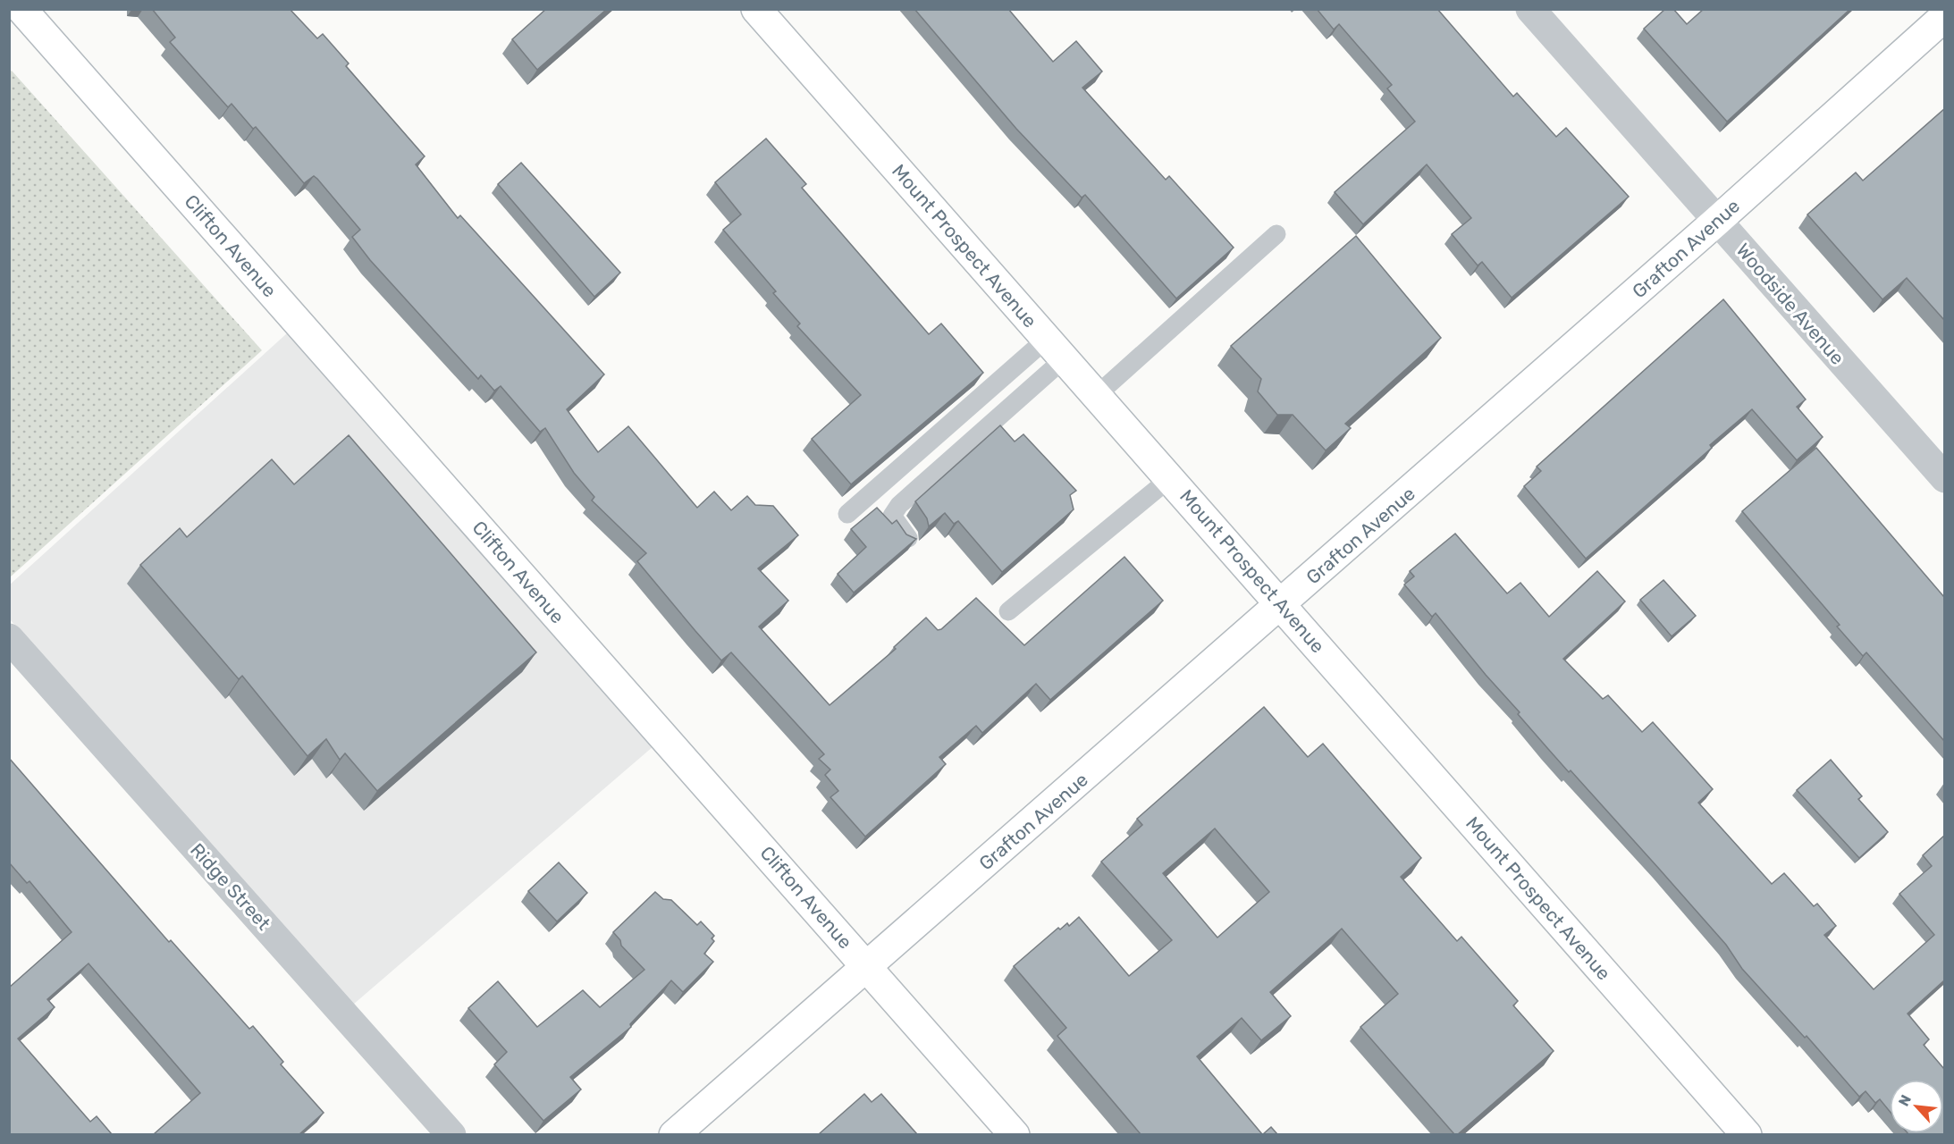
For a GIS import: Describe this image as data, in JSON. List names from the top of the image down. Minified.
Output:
{"streets":{"street":["Clifton Avenue","Mount Prospect Avenue","Grafton Avenue","Woodside Avenue","Ridge Street"]},"crossings":[["Clifton Avenue","Grafton Avenue"],["Mount Prospect Avenue","Grafton Avenue"],["Grafton Avenue","Woodside Avenue"]],"north":"top left"}
